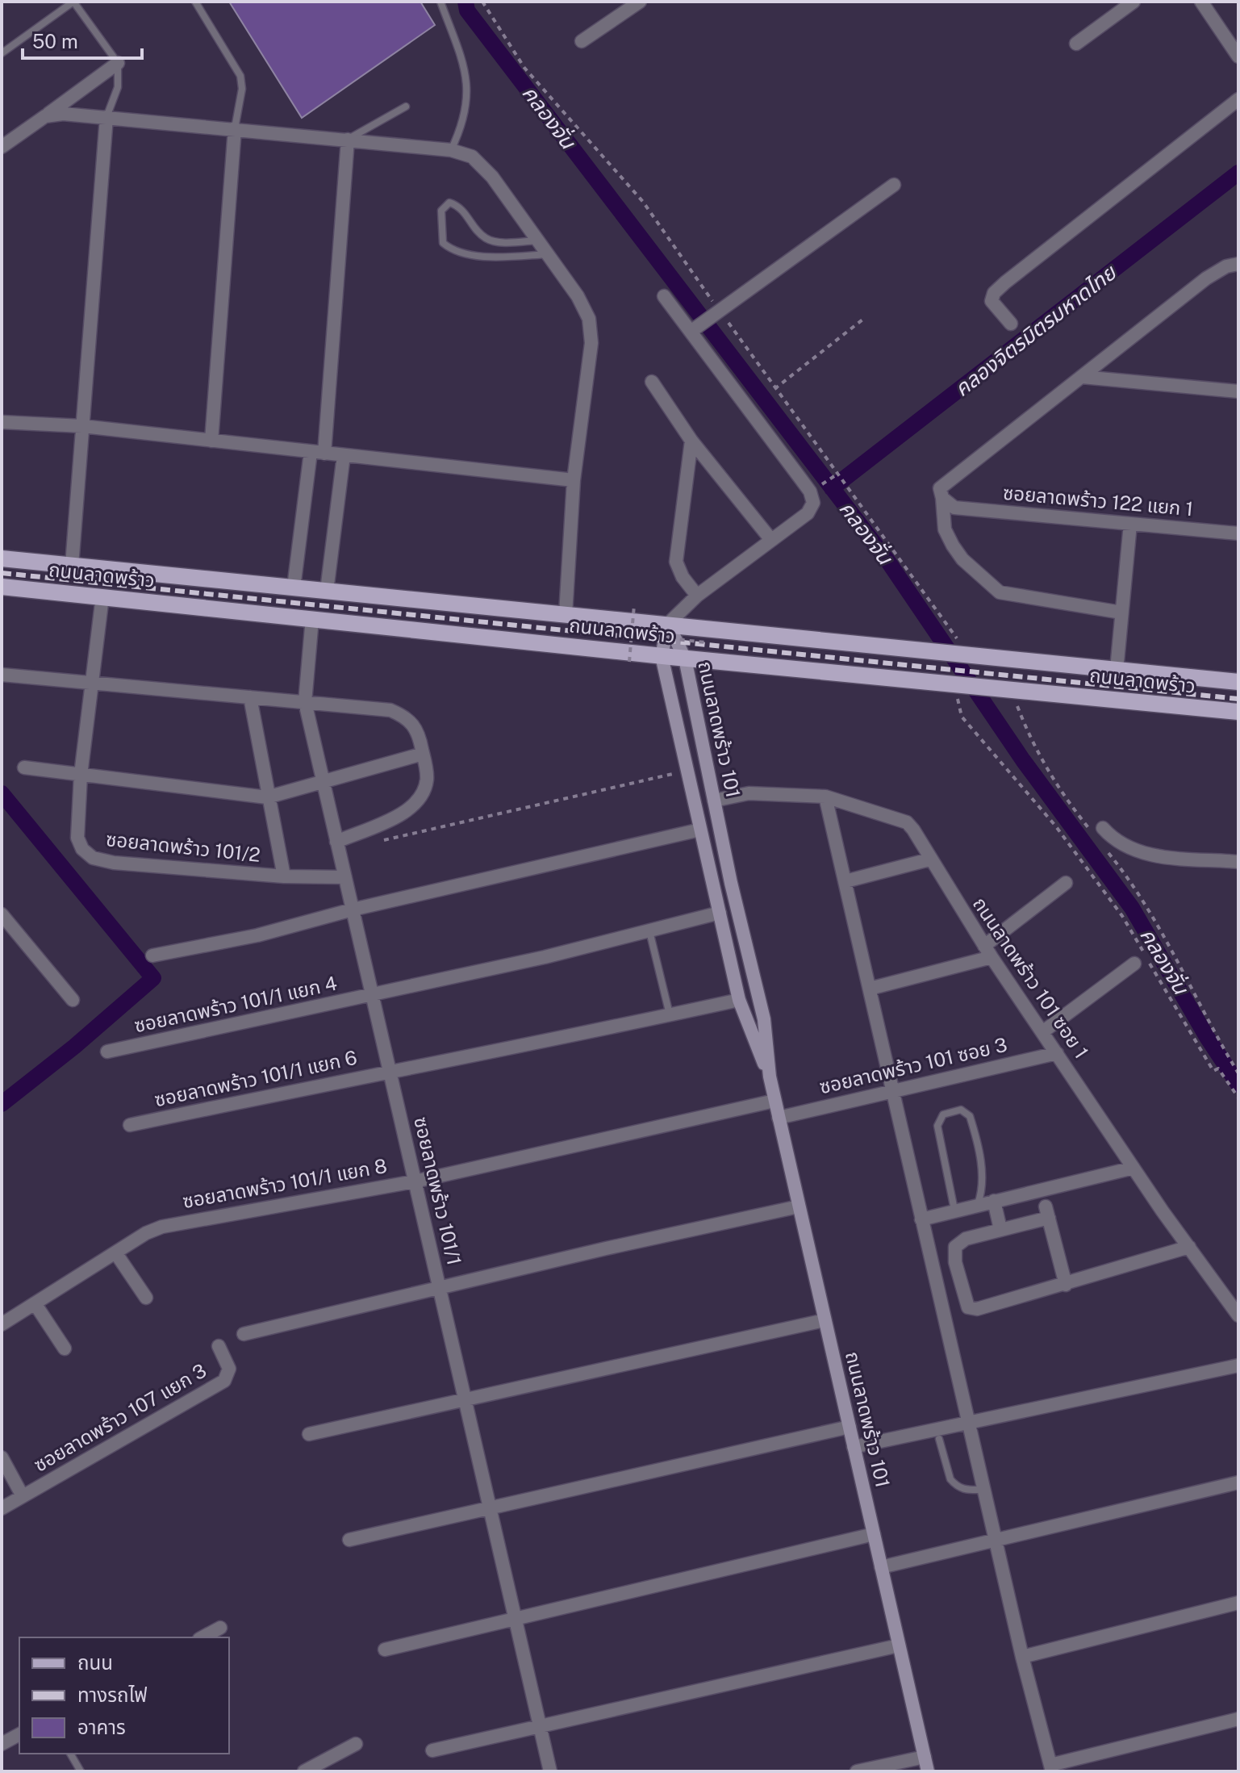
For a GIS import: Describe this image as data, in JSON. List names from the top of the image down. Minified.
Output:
{"streets":{"main road":["ถนนลาดพร้าว"],"street":["ซอยลาดพร้าว 122 แยก 1","ถนนลาดพร้าว 101","ซอยลาดพร้าว 101/2","ถนนลาดพร้าว 101 ซอย 1","ซอยลาดพร้าว 101/1 แยก 4","ซอยลาดพร้าว 101 ซอย 3","ซอยลาดพร้าว 101/1 แยก 6","ซอยลาดพร้าว 101/1 แยก 8","ซอยลาดพร้าว 101/1","ซอยลาดพร้าว 107 แยก 3"]},"crossings":[["ถนนลาดพร้าว","ถนนลาดพร้าว 101"],["ถนนลาดพร้าว","ซอยลาดพร้าว 101/2"],["ถนนลาดพร้าว","ซอยลาดพร้าว 101/1"],["ถนนลาดพร้าว 101","ถนนลาดพร้าว 101 ซอย 1"],["ถนนลาดพร้าว 101","ซอยลาดพร้าว 101/1 แยก 4"],["ถนนลาดพร้าว 101","ซอยลาดพร้าว 101 ซอย 3"],["ถนนลาดพร้าว 101","ซอยลาดพร้าว 101/1 แยก 6"],["ถนนลาดพร้าว 101","ซอยลาดพร้าว 101/1 แยก 8"],["ซอยลาดพร้าว 101/2","ซอยลาดพร้าว 101/1"],["ถนนลาดพร้าว 101 ซอย 1","ซอยลาดพร้าว 101 ซอย 3"],["ซอยลาดพร้าว 101/1 แยก 4","ซอยลาดพร้าว 101/1"],["ซอยลาดพร้าว 101/1 แยก 6","ซอยลาดพร้าว 101/1"],["ซอยลาดพร้าว 101/1 แยก 8","ซอยลาดพร้าว 101/1"]],"water":["คลองจั่น","คลองจิตรมิตรมหาดไทย"],"legend":["ถนน","ทางรถไฟ","อาคาร"],"scale_bar":"50 m"}
